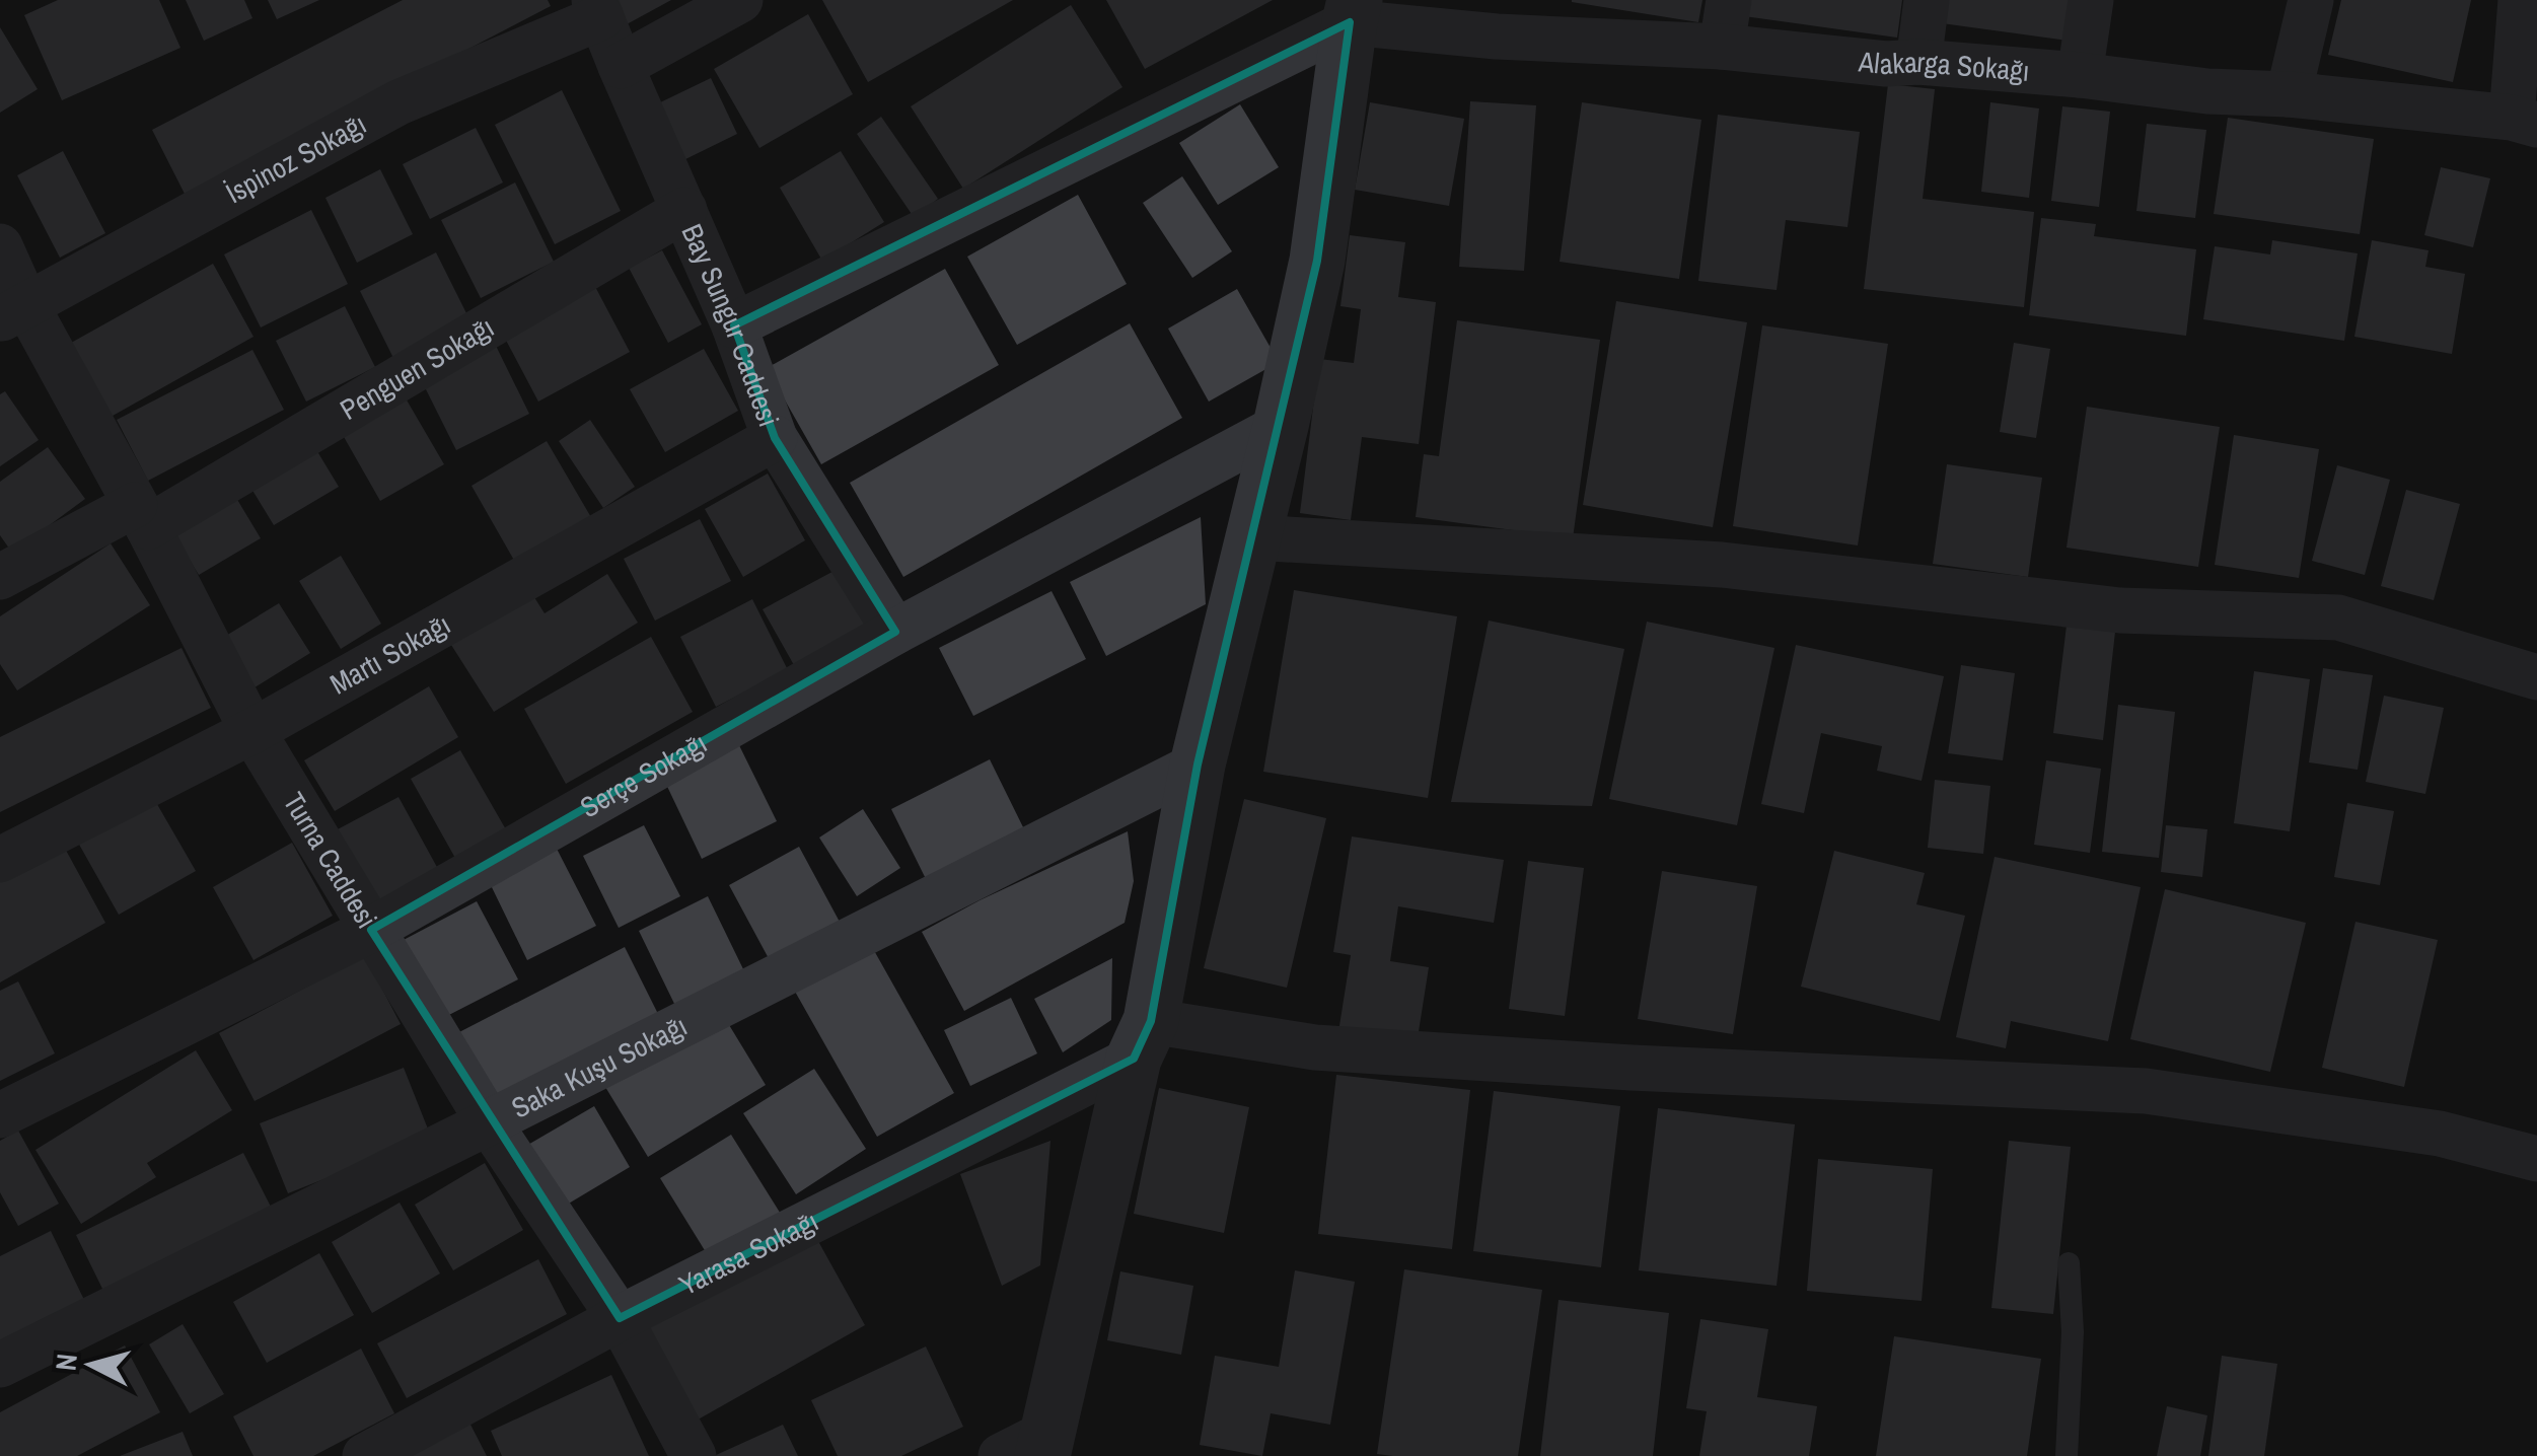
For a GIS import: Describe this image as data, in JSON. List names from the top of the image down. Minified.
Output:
{"streets":{"street":["Alakarga Sokağı","İspinoz Sokağı","Bay Sungur Caddesi","Penguen Sokağı","Martı Sokağı","Serçe Sokağı","Turna Caddesi","Saka Kuşu Sokağı","Yarasa Sokağı"]},"crossings":[["İspinoz Sokağı","Bay Sungur Caddesi"],["İspinoz Sokağı","Turna Caddesi"],["Bay Sungur Caddesi","Penguen Sokağı"],["Bay Sungur Caddesi","Martı Sokağı"],["Bay Sungur Caddesi","Serçe Sokağı"],["Penguen Sokağı","Turna Caddesi"],["Martı Sokağı","Turna Caddesi"],["Serçe Sokağı","Turna Caddesi"],["Turna Caddesi","Saka Kuşu Sokağı"],["Turna Caddesi","Yarasa Sokağı"]],"north":"left"}
